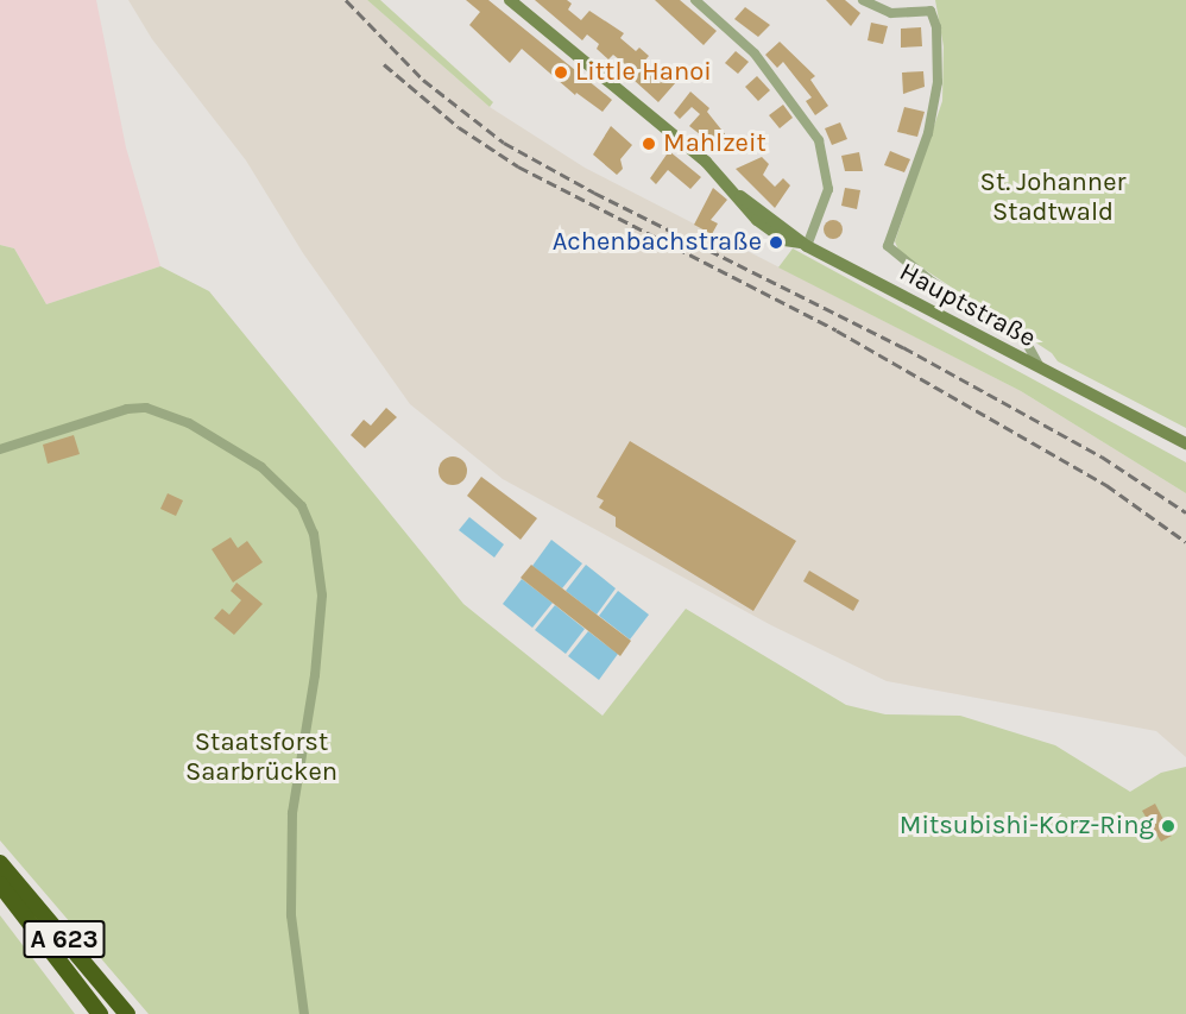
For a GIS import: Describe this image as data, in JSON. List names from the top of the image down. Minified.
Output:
{"streets":{"highway":["A 623"],"main road":["Hauptstraße"]},"parks":["St. Johanner Stadtwald","Staatsforst Saarbrücken"],"places":["Little Hanoi","Mahlzeit","Achenbachstraße","Mitsubishi-Korz-Ring"]}
